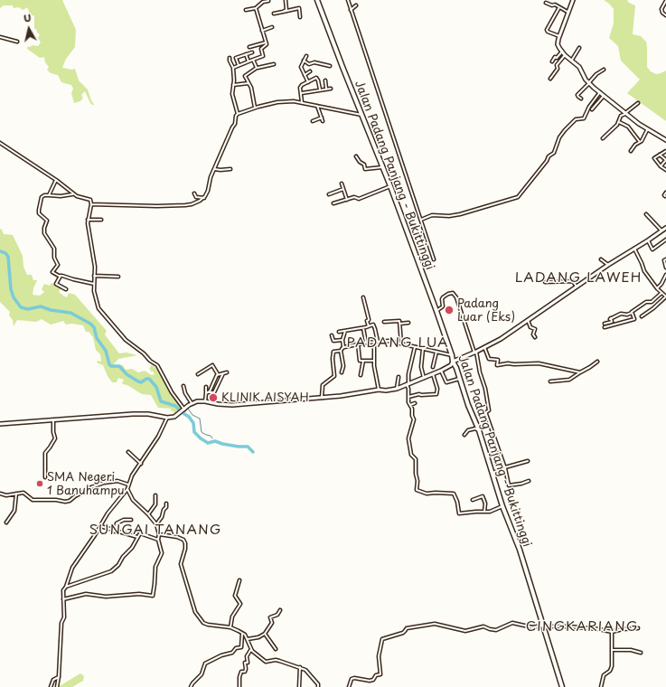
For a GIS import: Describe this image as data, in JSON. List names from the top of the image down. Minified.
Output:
{"streets":{"highway":["Jalan Padang Panjang - Bukittinggi"]},"districts":["LADANG LAWEH","PADANG LUA","SUNGAI TANANG","CINGKARIANG"],"places":["Padang Luar (Eks)","KLINIK AISYAH","SMA Negeri 1 Banuhampu"],"north":"top"}
